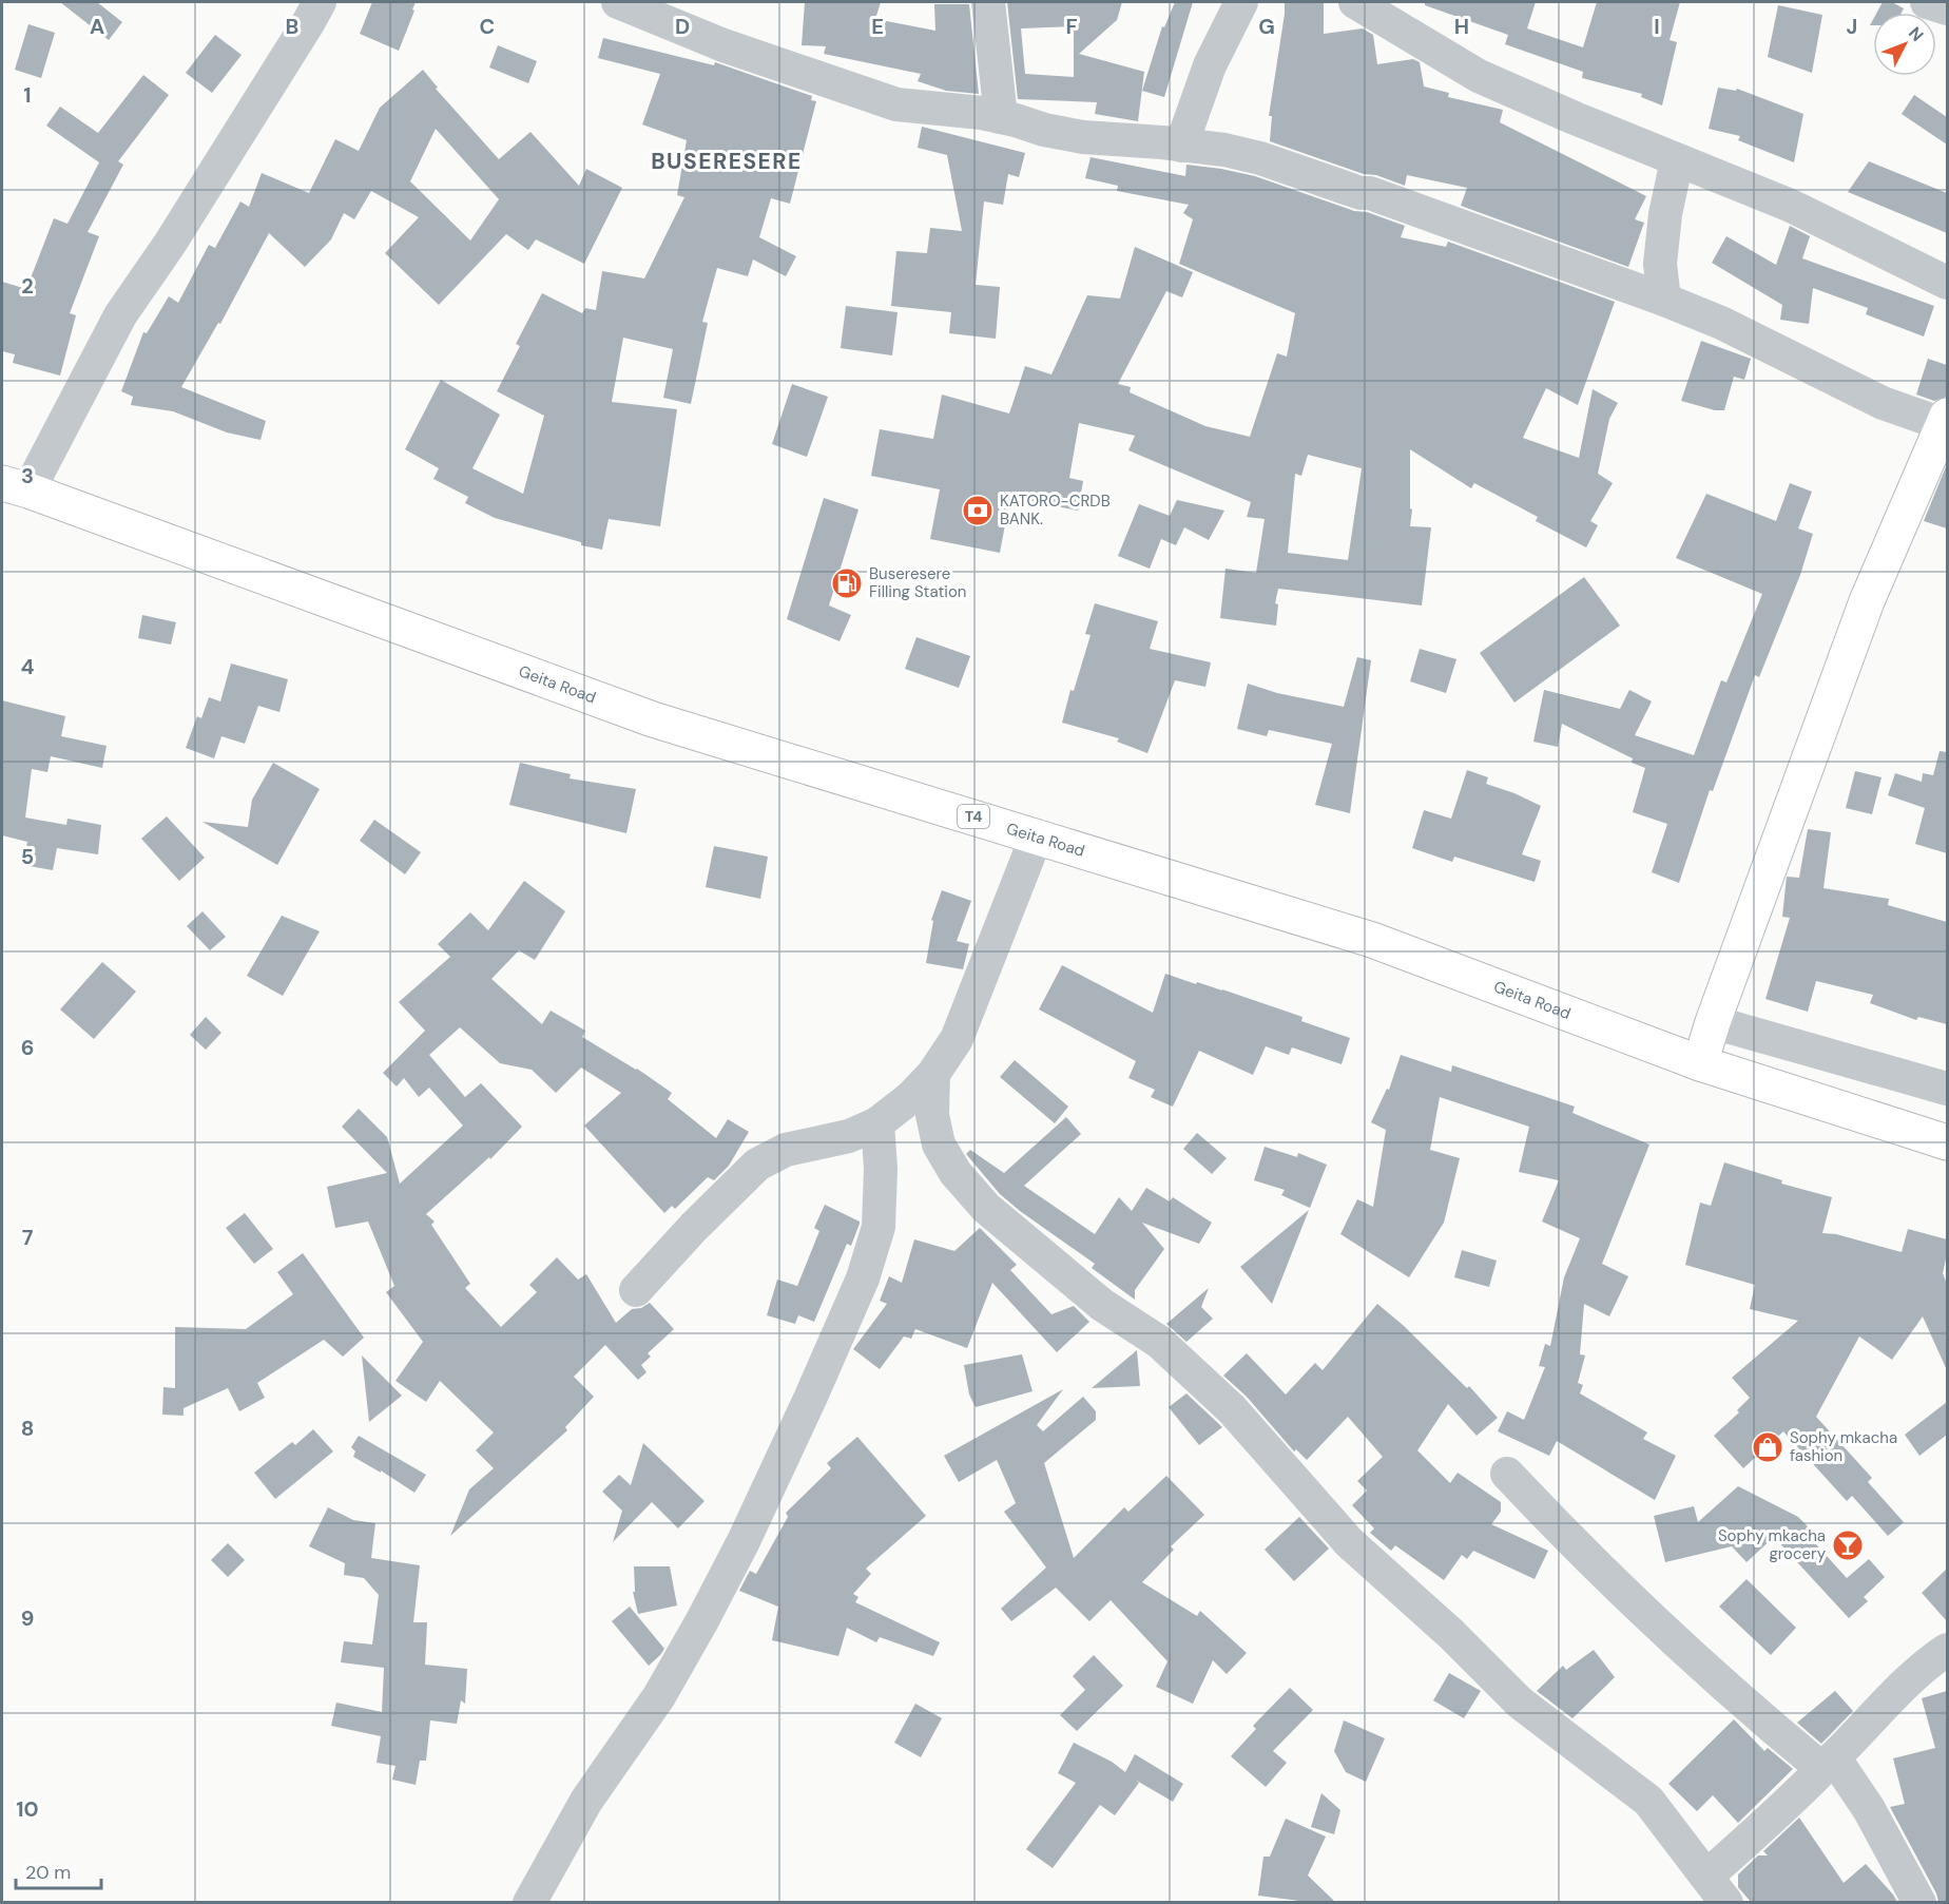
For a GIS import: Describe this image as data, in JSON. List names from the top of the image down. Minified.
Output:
{"streets":{"main road":["Geita Road","T4"]},"districts":["BUSERESERE"],"places":{"bank":["KATORO-CRDB BANK."],"fuel station":["Buseresere Filling Station"],"shop":["Sophy mkacha fashion"],"bar":["Sophy mkacha grocery"]},"scale_bar":"20 m","north":"top right","grid":{"columns":["A","B","C","D","E","F","G","H","I","J"],"rows":["1","2","3","4","5","6","7","8","9","10"]}}
